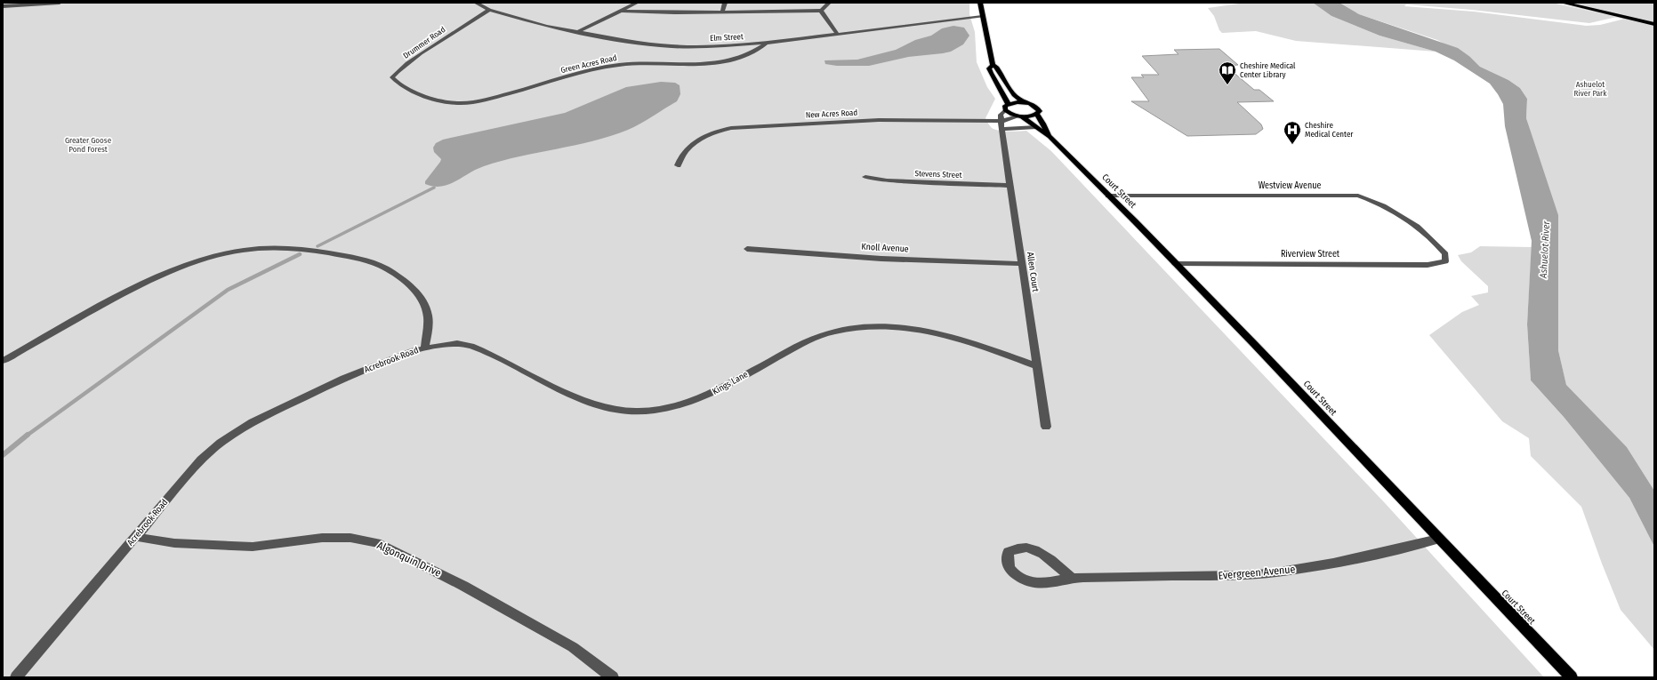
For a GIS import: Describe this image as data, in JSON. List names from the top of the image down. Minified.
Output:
{"streets":{"main road":["Court Street"],"street":["Elm Street","Drummer Road","Green Acres Road","New Acres Road","Stevens Street","Westview Avenue","Knoll Avenue","Riverview Street","Allen Court","Acrebrook Road","Kings Lane","Algonquin Drive","Evergreen Avenue"]},"crossings":[["Elm Street","Drummer Road"],["Elm Street","Green Acres Road"],["Elm Street","Court Street"],["Drummer Road","Green Acres Road"],["New Acres Road","Allen Court"],["Stevens Street","Allen Court"],["Westview Avenue","Court Street"],["Westview Avenue","Riverview Street"],["Court Street","Riverview Street"],["Court Street","Allen Court"],["Court Street","Evergreen Avenue"],["Knoll Avenue","Allen Court"],["Allen Court","Kings Lane"],["Acrebrook Road","Kings Lane"],["Acrebrook Road","Algonquin Drive"]],"water":["Ashuelot River"],"parks":["Ashuelot River Park","Greater Goose Pond Forest"],"places":{"library":["Cheshire Medical Center Library"],"hospital":["Cheshire Medical Center"]}}
